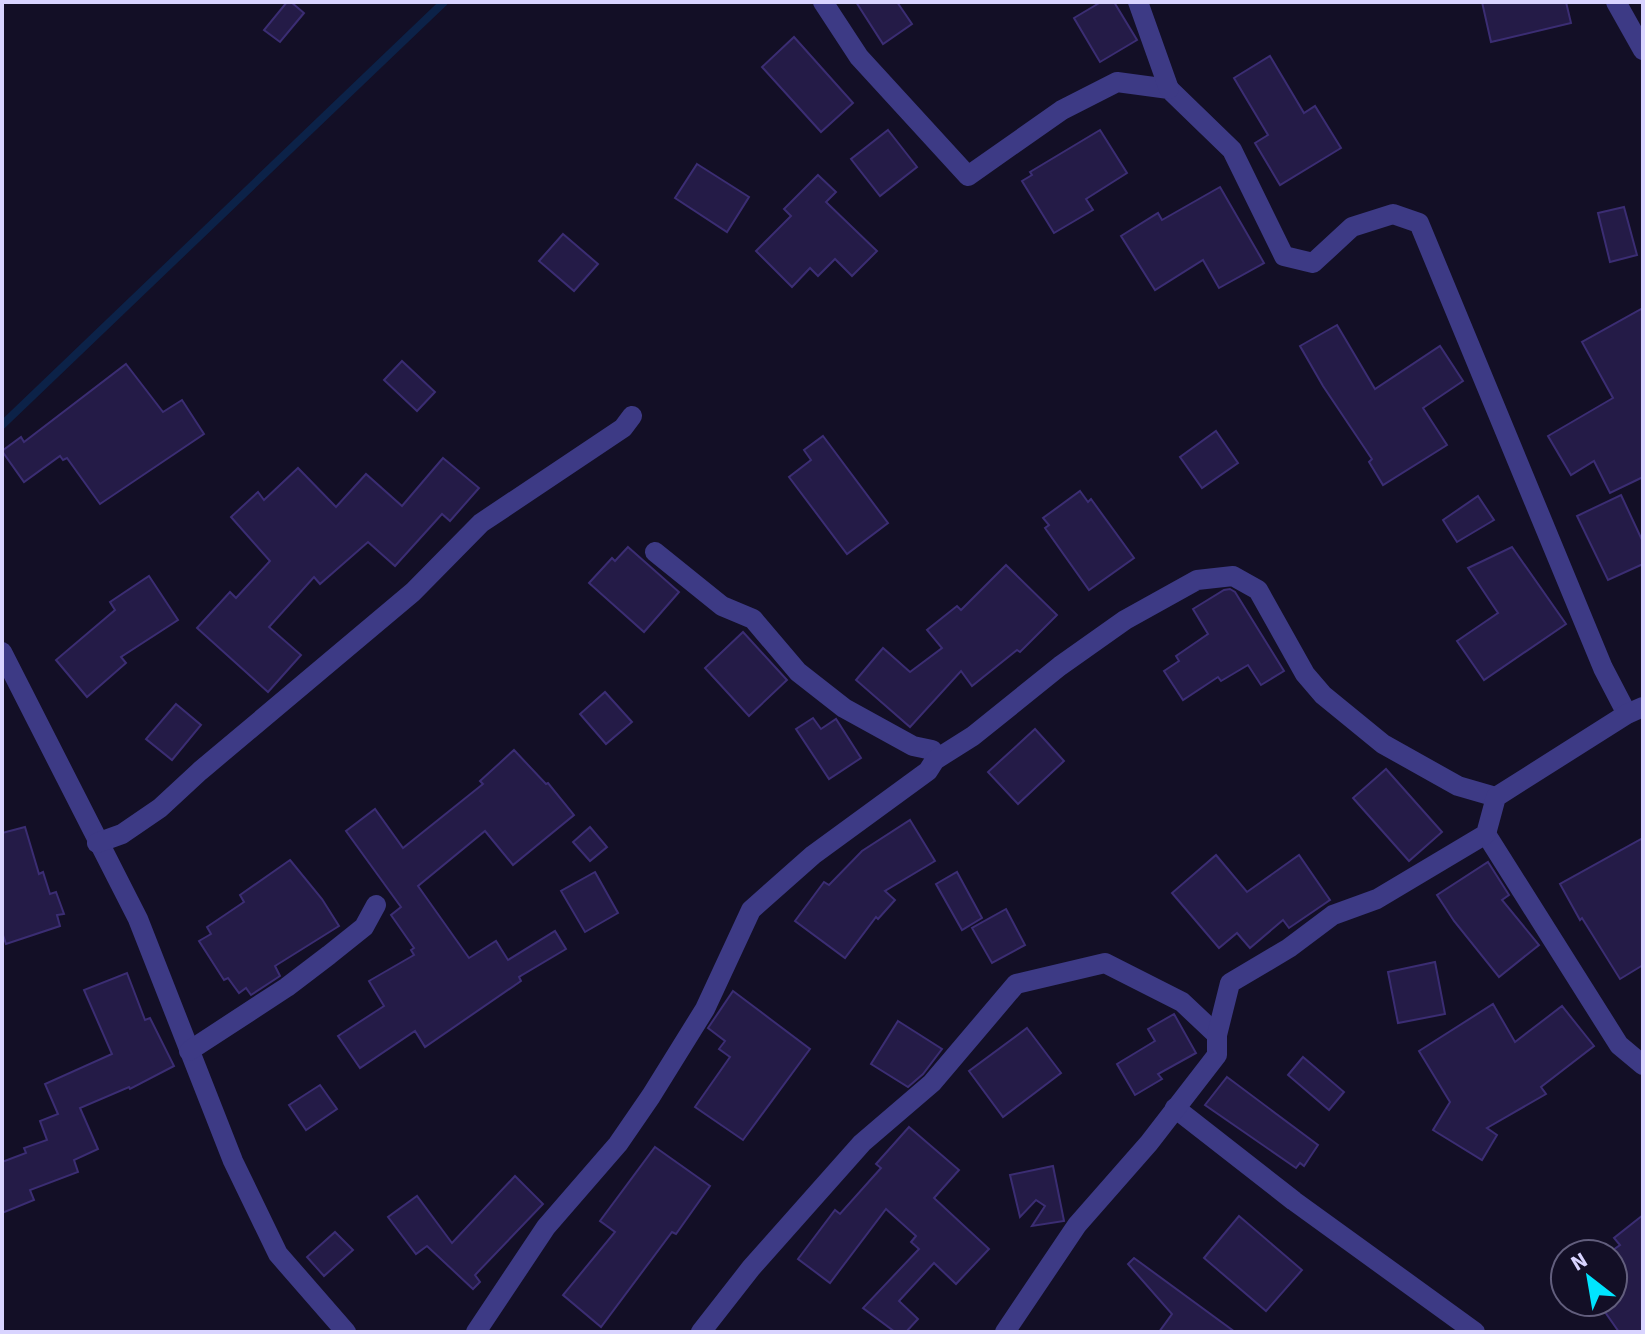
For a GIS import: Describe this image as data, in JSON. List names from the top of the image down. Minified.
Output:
{"north":"top left"}
